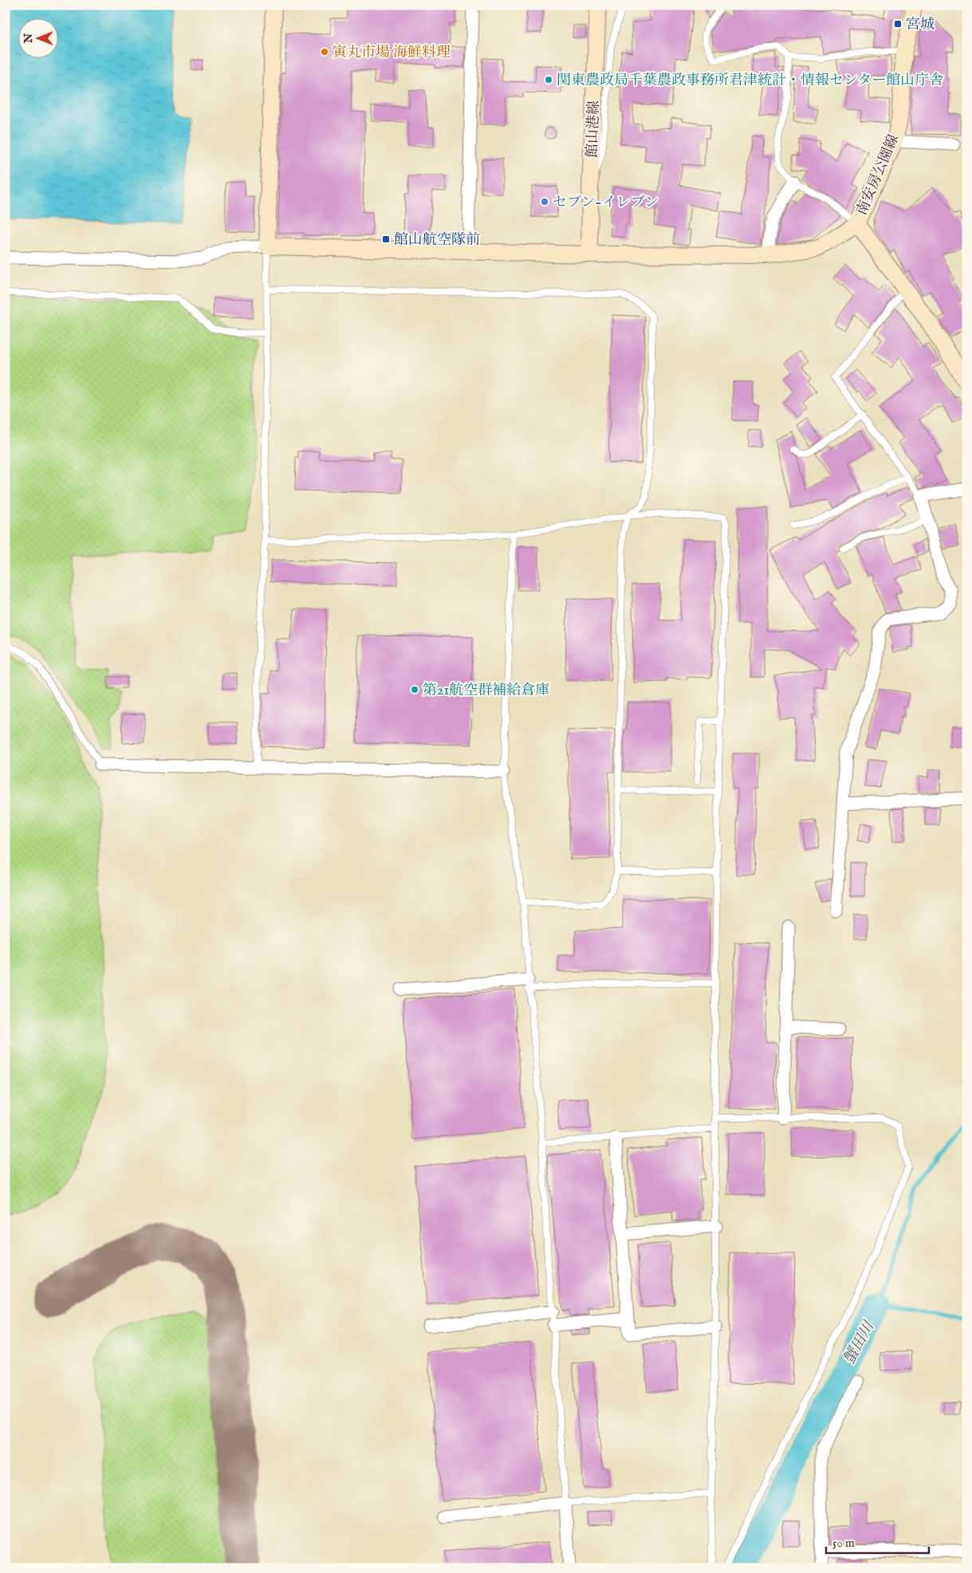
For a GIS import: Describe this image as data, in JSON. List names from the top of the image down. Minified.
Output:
{"streets":{"street":["館山港線","南安房公園線"]},"water":["蟹田川"],"places":{"transit":["宮城","館山航空隊前"],"other":["寅丸市場 海鮮料理","関東農政局千葉農政事務所君津統計・情報センター館山庁舎","セブン-イレブン","第21航空群補給倉庫"]},"scale_bar":"50 m","north":"left"}
